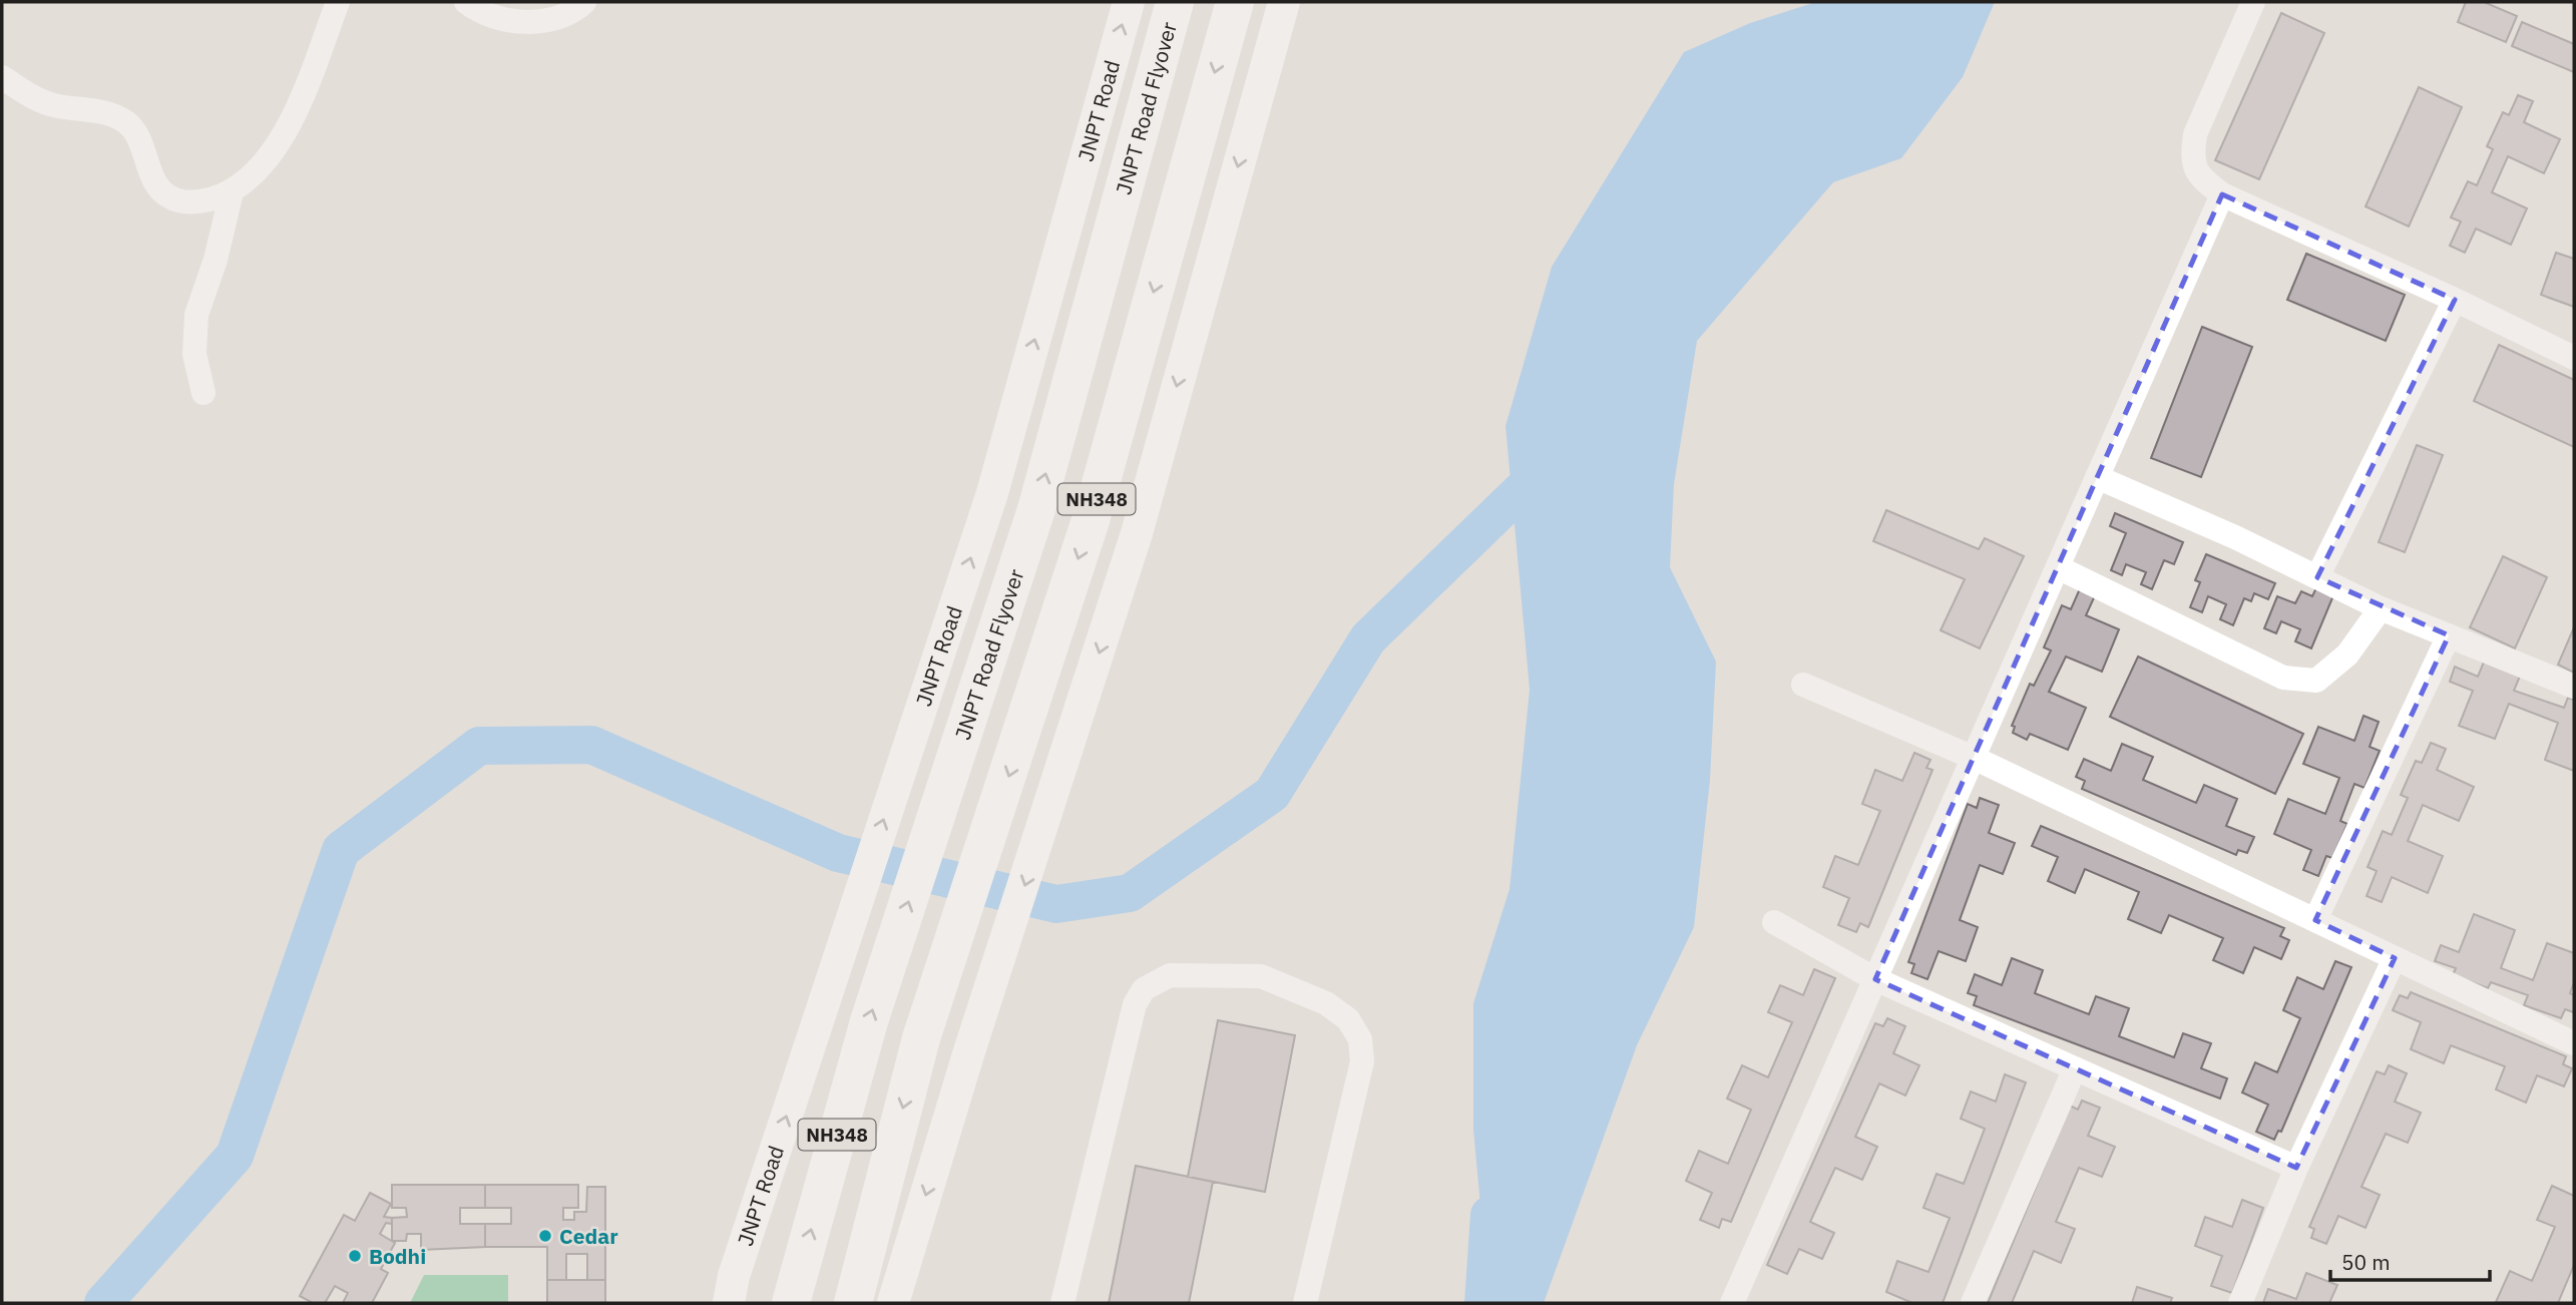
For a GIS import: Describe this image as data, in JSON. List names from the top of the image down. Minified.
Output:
{"streets":{"highway":["JNPT Road Flyover","NH348"],"street":["JNPT Road"]},"places":["Cedar","Bodhi"],"scale_bar":"50 m"}
